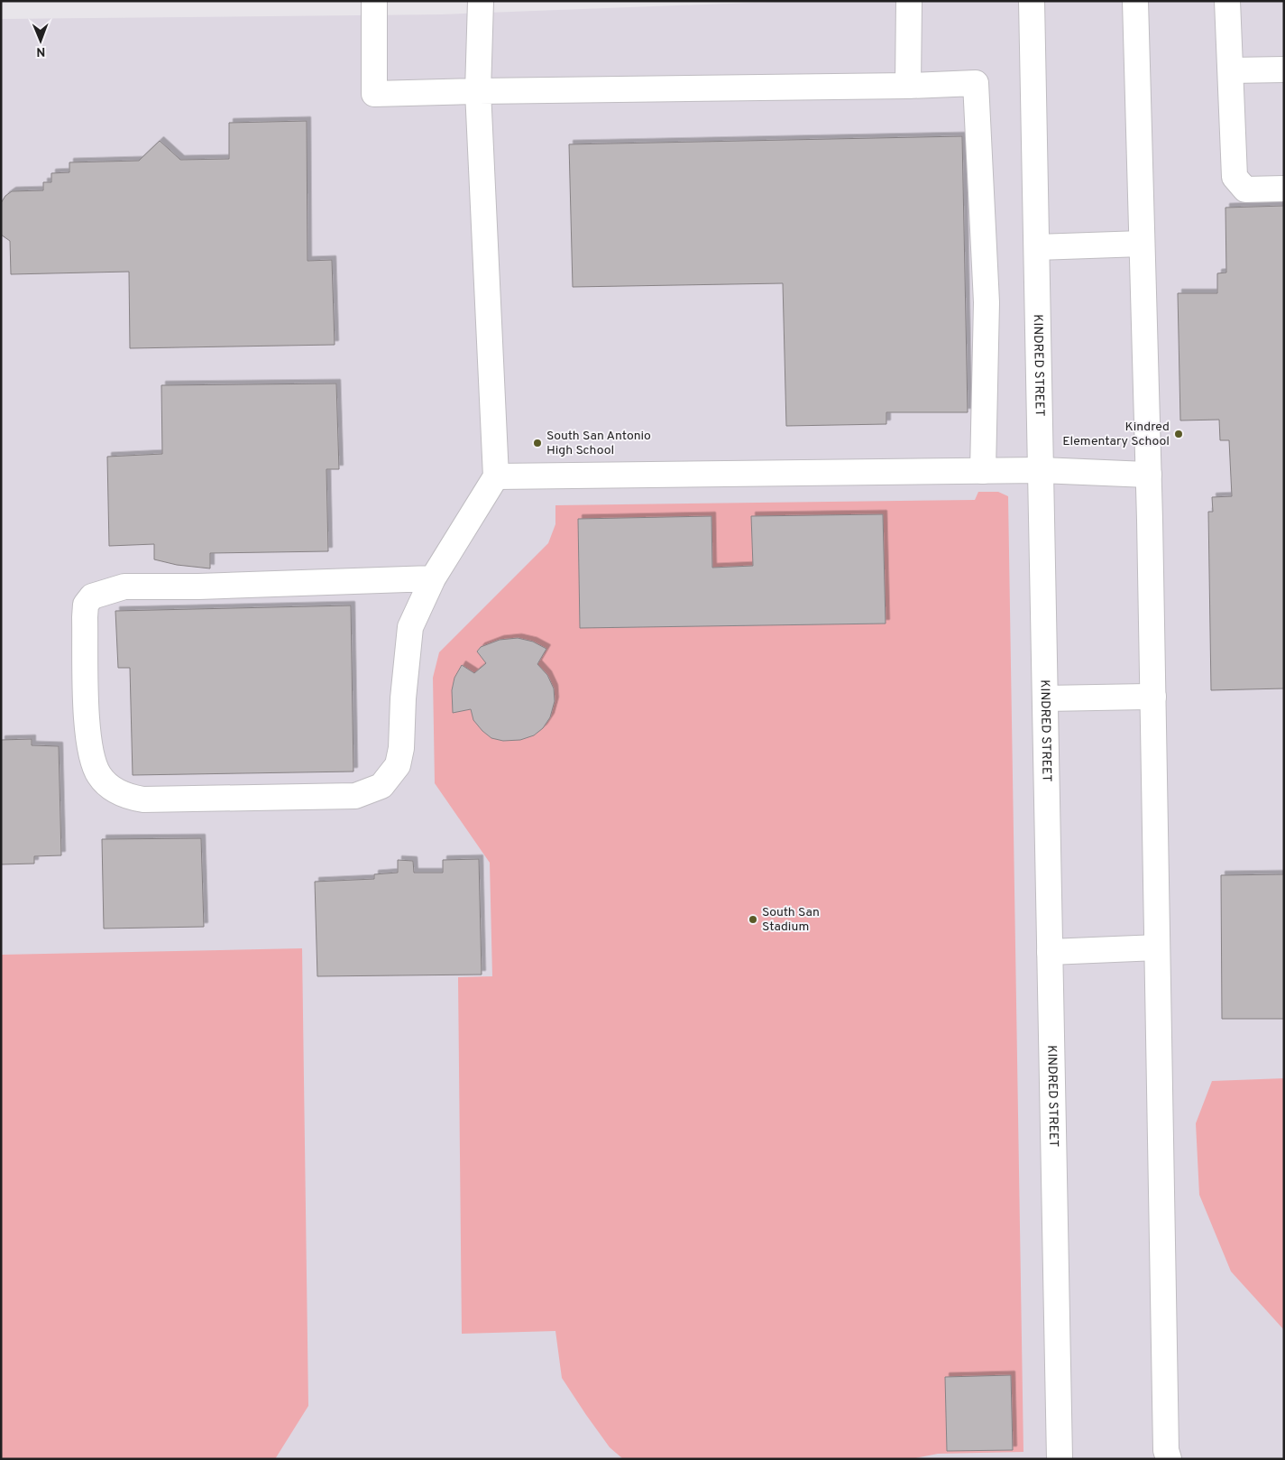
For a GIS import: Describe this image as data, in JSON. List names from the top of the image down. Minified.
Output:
{"streets":{"street":["KINDRED STREET"]},"places":["Kindred Elementary School","South San Antonio High School","South San Stadium"],"north":"bottom"}
